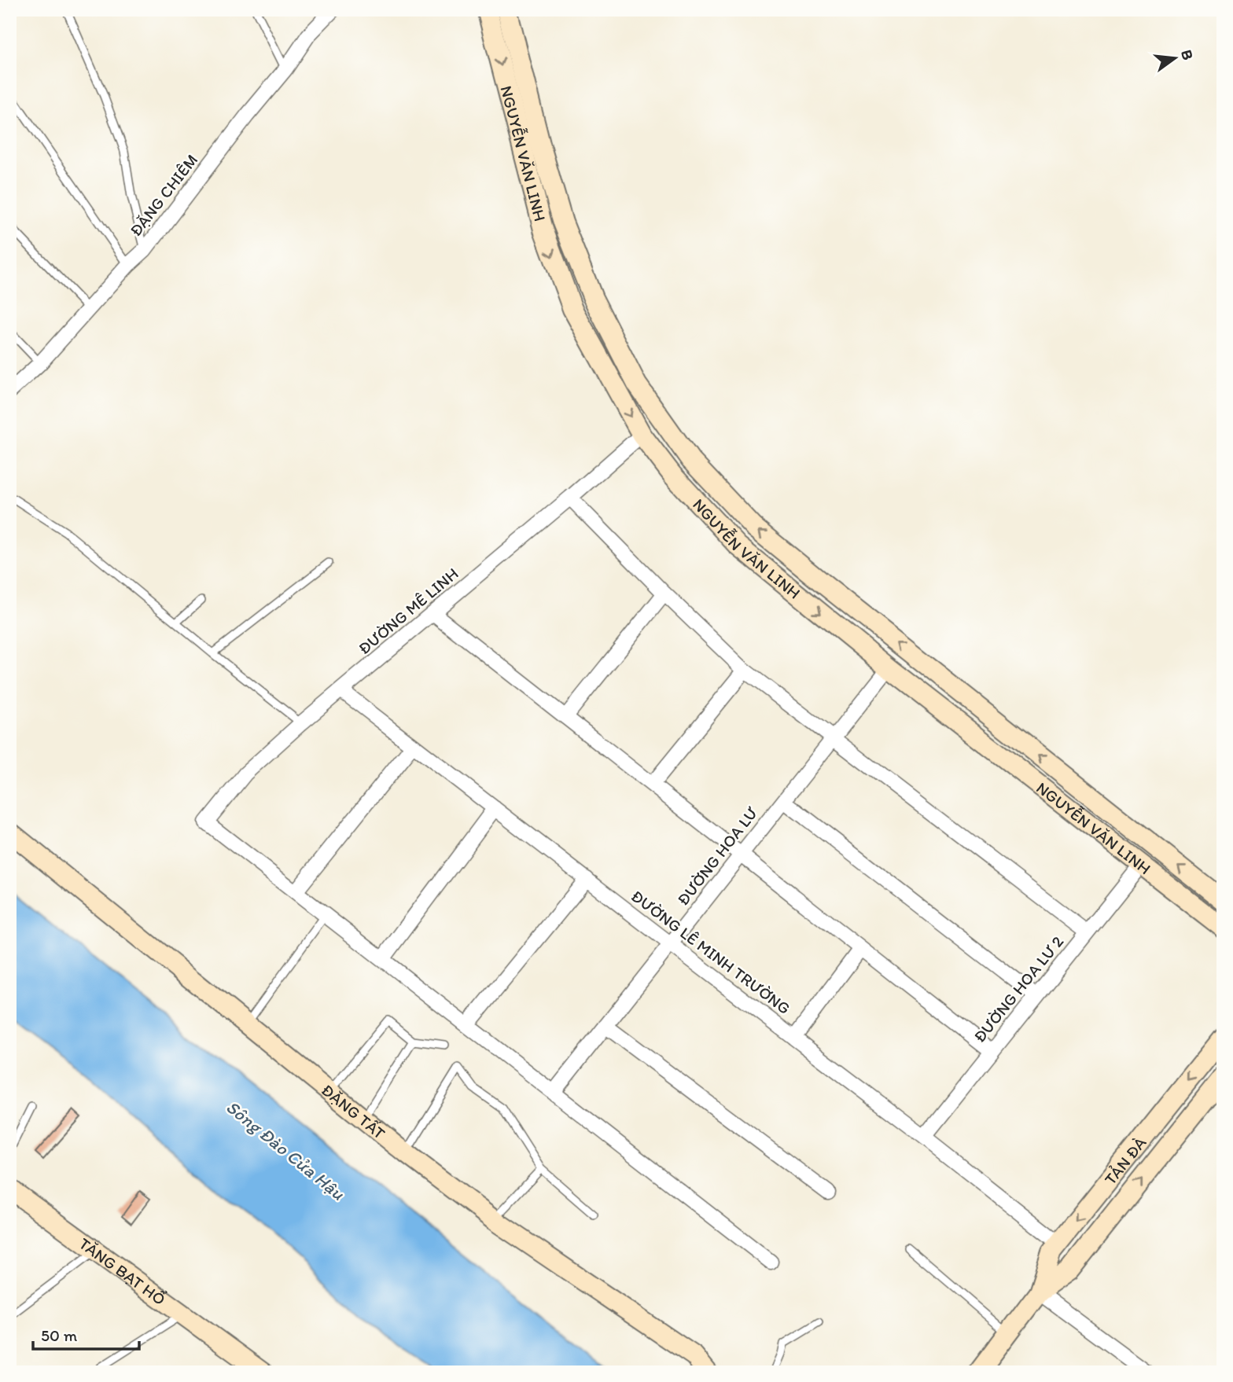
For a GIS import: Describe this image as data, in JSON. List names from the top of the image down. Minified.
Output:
{"streets":{"main road":["NGUYỄN VĂN LINH","ĐẶNG TẤT","TẢN ĐÀ","TĂNG BẠT HỔ"],"street":["ĐẶNG CHIÊM","ĐƯỜNG MÊ LINH","ĐƯỜNG HOA LƯ","ĐƯỜNG LÊ MINH TRƯỜNG","ĐƯỜNG HOA LƯ 2"]},"crossings":[["NGUYỄN VĂN LINH","ĐƯỜNG MÊ LINH"],["NGUYỄN VĂN LINH","ĐƯỜNG HOA LƯ"],["NGUYỄN VĂN LINH","ĐƯỜNG HOA LƯ 2"],["ĐƯỜNG MÊ LINH","ĐƯỜNG LÊ MINH TRƯỜNG"],["ĐƯỜNG HOA LƯ","ĐƯỜNG LÊ MINH TRƯỜNG"],["ĐƯỜNG LÊ MINH TRƯỜNG","ĐƯỜNG HOA LƯ 2"],["ĐƯỜNG LÊ MINH TRƯỜNG","TẢN ĐÀ"]],"water":["Sông Đào Cửa Hậu"],"scale_bar":"50 m","north":"right"}
